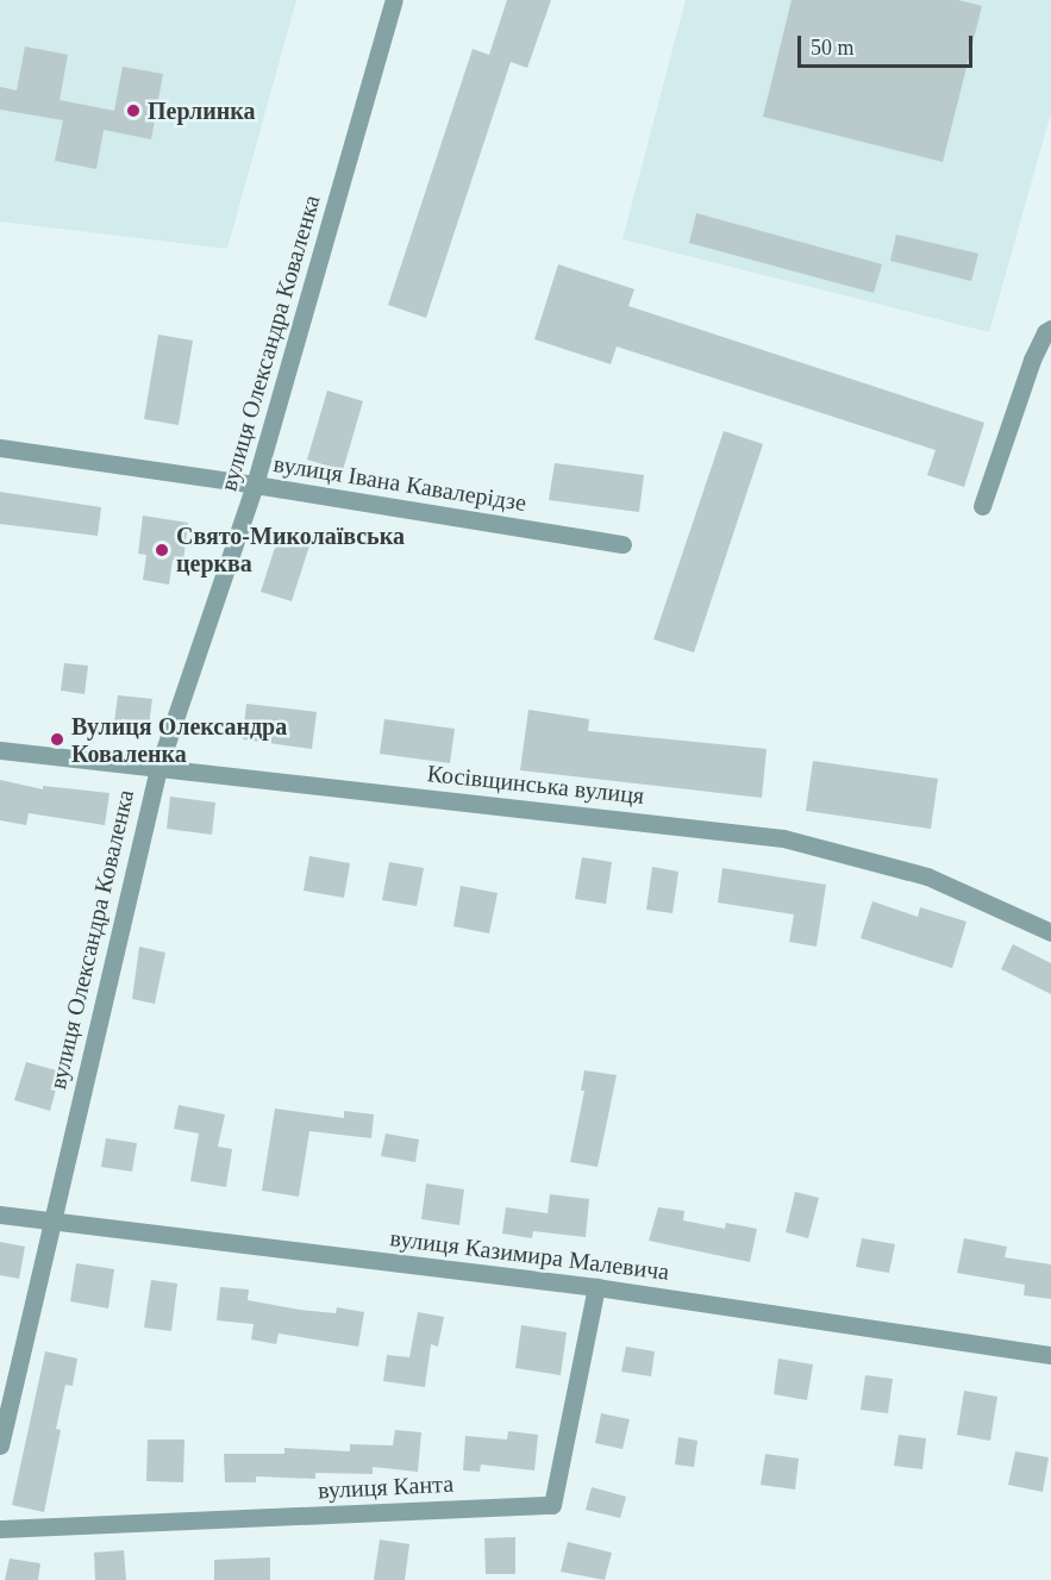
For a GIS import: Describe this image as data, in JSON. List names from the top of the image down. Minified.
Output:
{"streets":{"street":["вулиця Олександра Коваленка","вулиця Івана Кавалерідзе","Косівщинська вулиця","вулиця Казимира Малевича","вулиця Канта"]},"crossings":[["вулиця Олександра Коваленка","вулиця Івана Кавалерідзе"],["вулиця Олександра Коваленка","Косівщинська вулиця"],["вулиця Олександра Коваленка","вулиця Казимира Малевича"],["вулиця Казимира Малевича","вулиця Канта"]],"places":["Перлинка","Свято-Миколаївська церква","Вулиця Олександра Коваленка"],"scale_bar":"50 m"}
